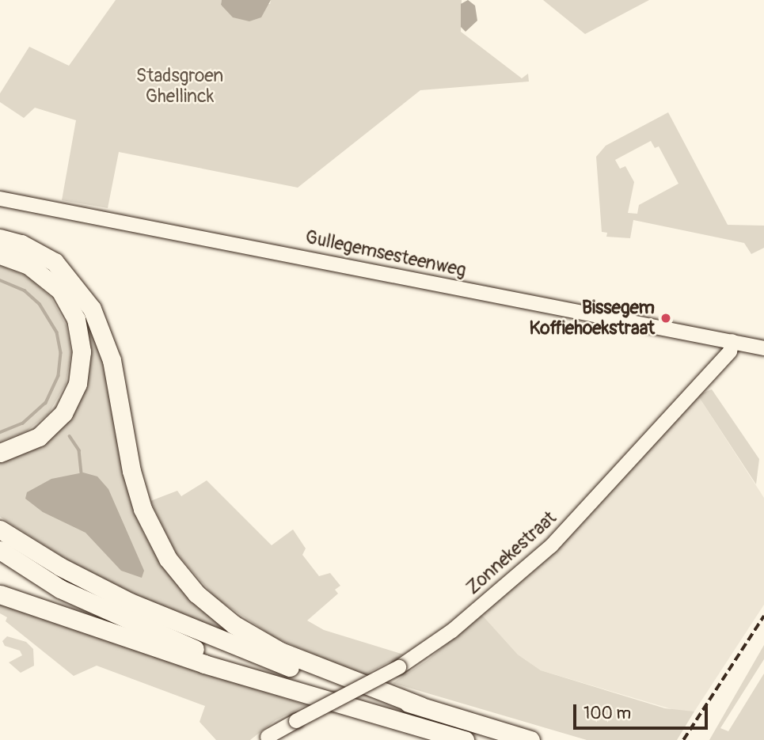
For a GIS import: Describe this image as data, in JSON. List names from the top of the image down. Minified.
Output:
{"streets":{"street":["Gullegemsesteenweg","Zonnekestraat"]},"crossings":[["Gullegemsesteenweg","Zonnekestraat"]],"parks":["Stadsgroen Ghellinck"],"places":["Bissegem Koffiehoekstraat"],"scale_bar":"100 m"}
